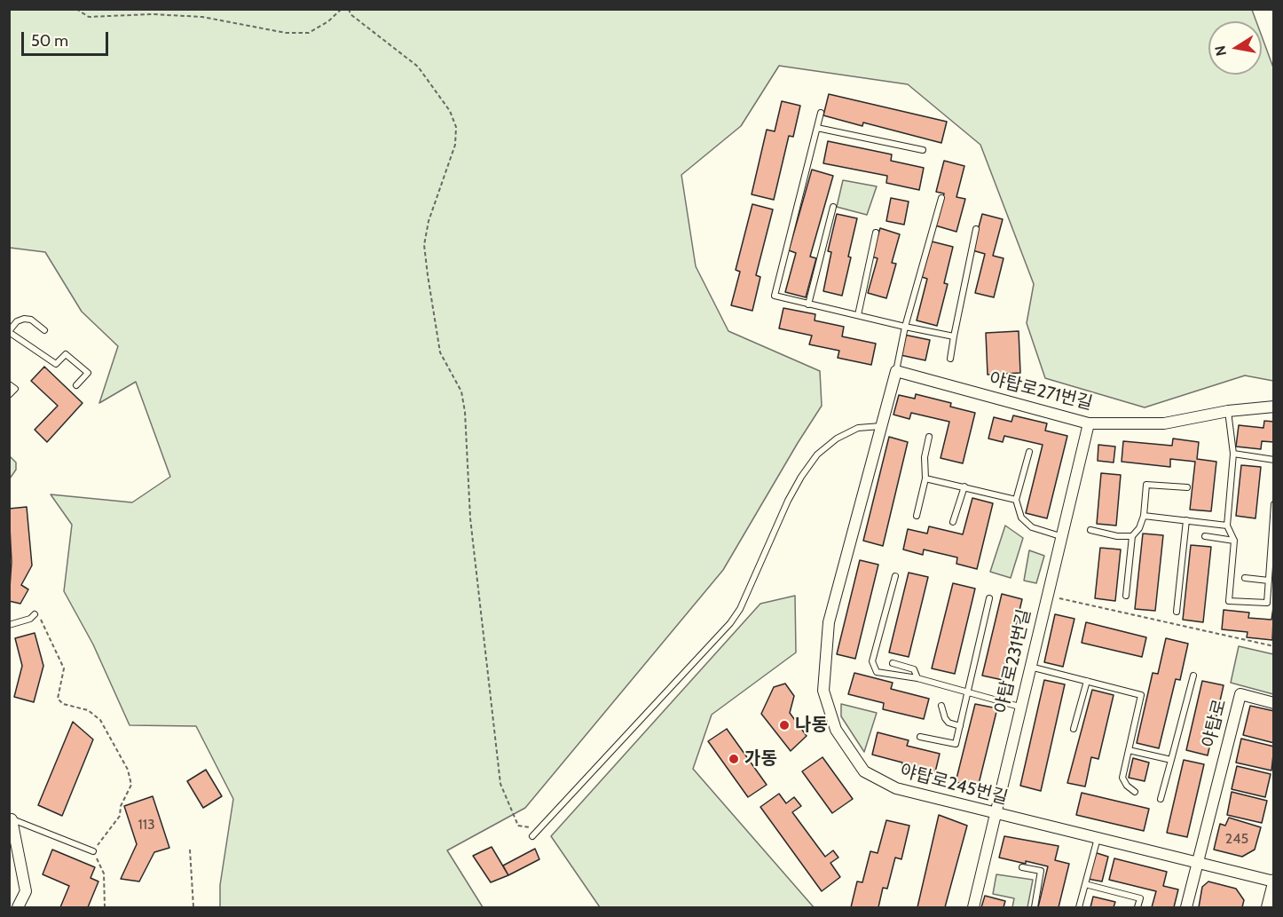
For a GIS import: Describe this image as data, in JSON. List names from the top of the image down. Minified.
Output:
{"streets":{"street":["야탑로271번길","야탑로231번길","야탑로","야탑로245번길"]},"crossings":[["야탑로271번길","야탑로231번길"],["야탑로271번길","야탑로245번길"],["야탑로231번길","야탑로245번길"],["야탑로","야탑로245번길"]],"places":["나동","가동"],"house_numbers":["113","245"],"scale_bar":"50 m","north":"left"}
